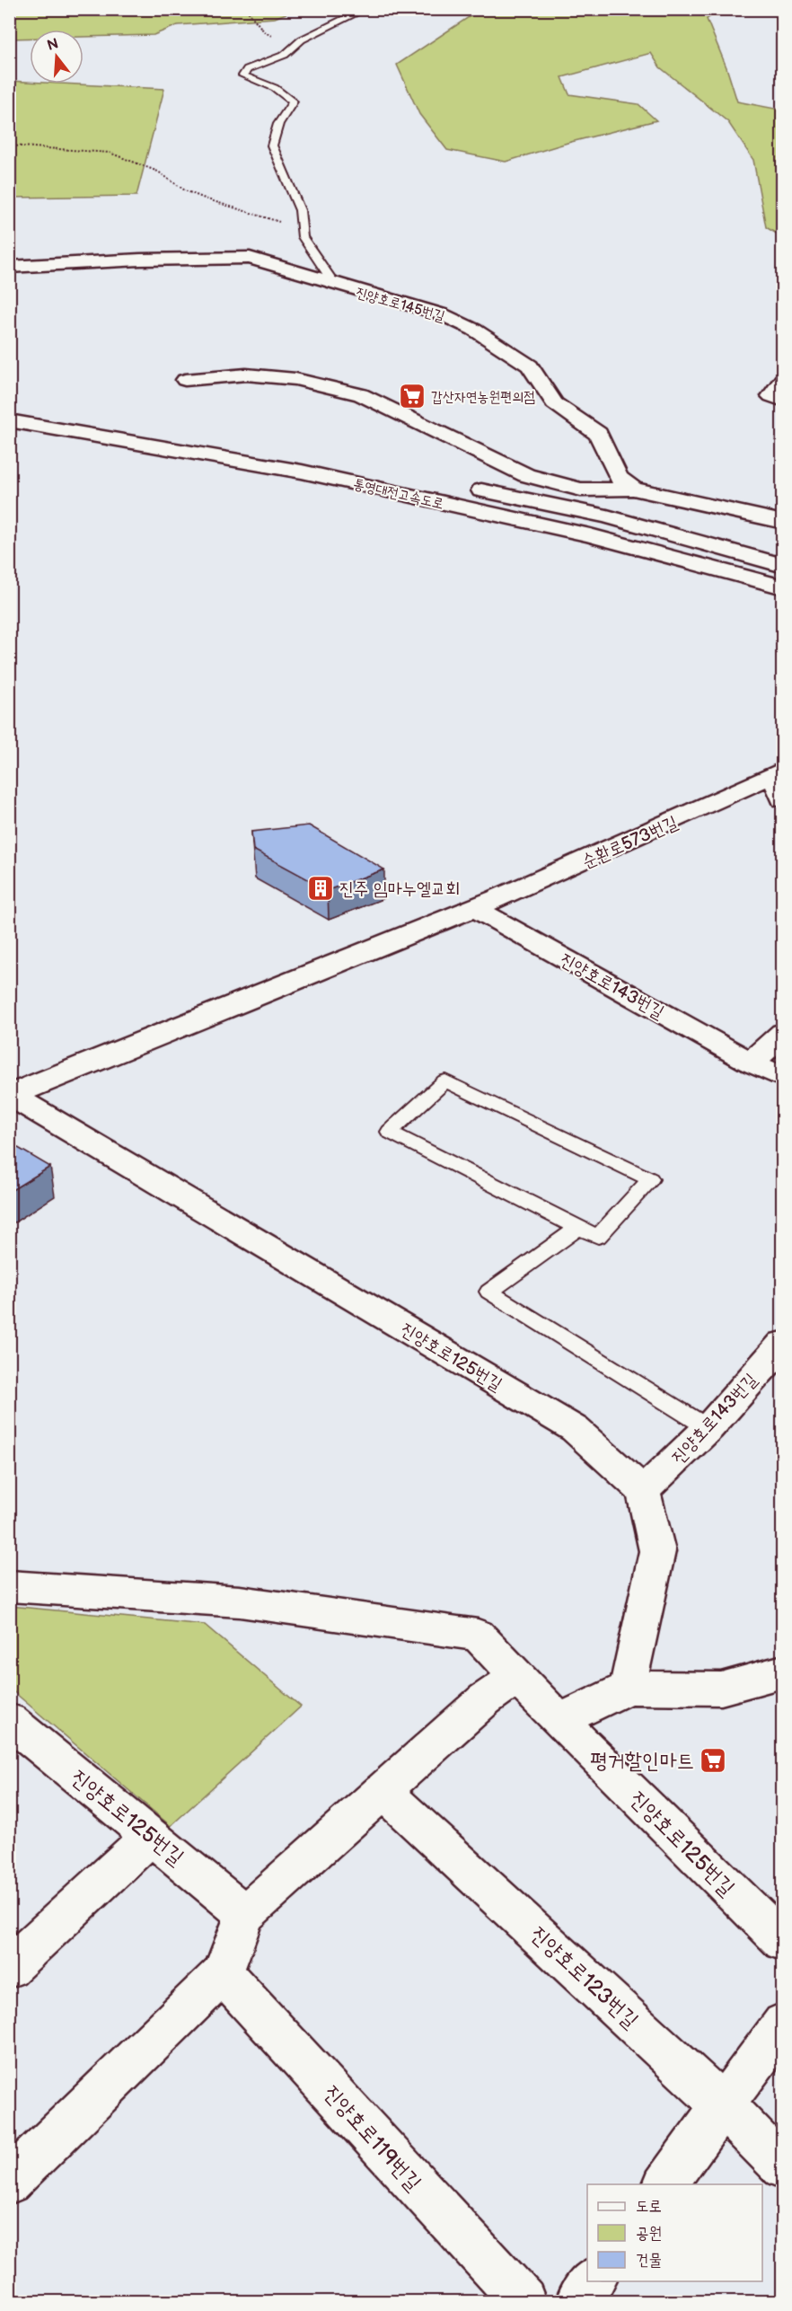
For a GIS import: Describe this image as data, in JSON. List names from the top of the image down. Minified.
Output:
{"streets":{"main road":["진양호로145번길","통영대전고속도로","순환로573번길","진양호로143번길","진양호로125번길","진양호로123번길","진양호로119번길"]},"crossings":[["순환로573번길","진양호로143번길"],["순환로573번길","진양호로125번길"],["진양호로143번길","진양호로125번길"]],"places":{"supermarket":["갑산자연농원편의점","평거할인마트"],"building":["진주 임마누엘교회"]},"legend":["도로","공원","건물"],"north":"top"}
